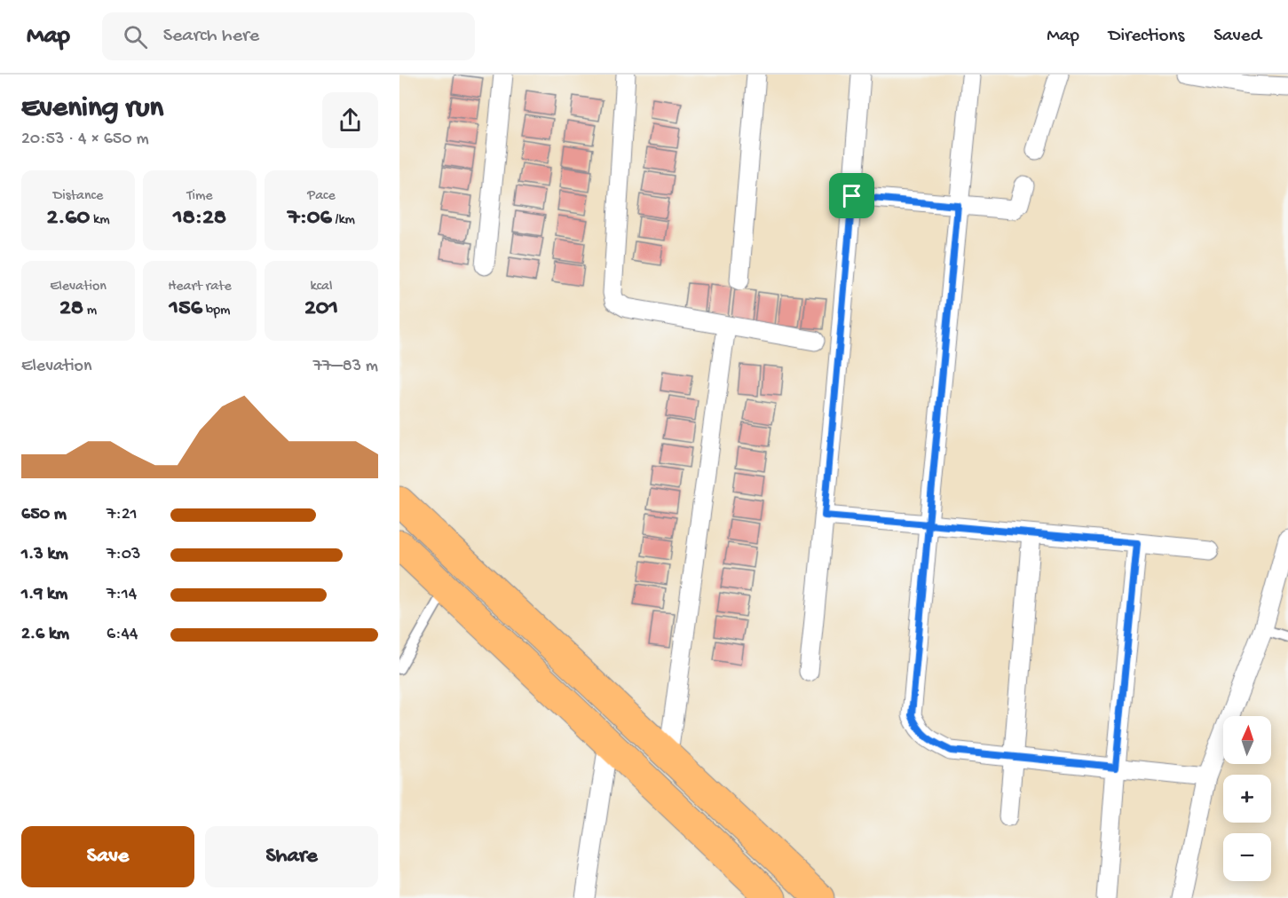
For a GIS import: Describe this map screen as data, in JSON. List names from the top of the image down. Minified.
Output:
{"north":"top","page":{"header":"Map","search":"Search here","nav":["Map","Directions","Saved"],"heading":["Evening run","20:53 · 4 × 650 m"],"stats":[["Distance","2.60 km"],["Time","18:28"],["Pace","7:06 /km"],["Elevation","28 m"],["Heart rate","156 bpm"],["kcal","201"]],"chart":["Elevation","77–83 m"],"list":[{"name":"650 m","note":"7:21"},{"name":"1.3 km","note":"7:03"},{"name":"1.9 km","note":"7:14"},{"name":"2.6 km","note":"6:44"}],"map_buttons":["+","−"],"buttons":["Save","Share"]}}
